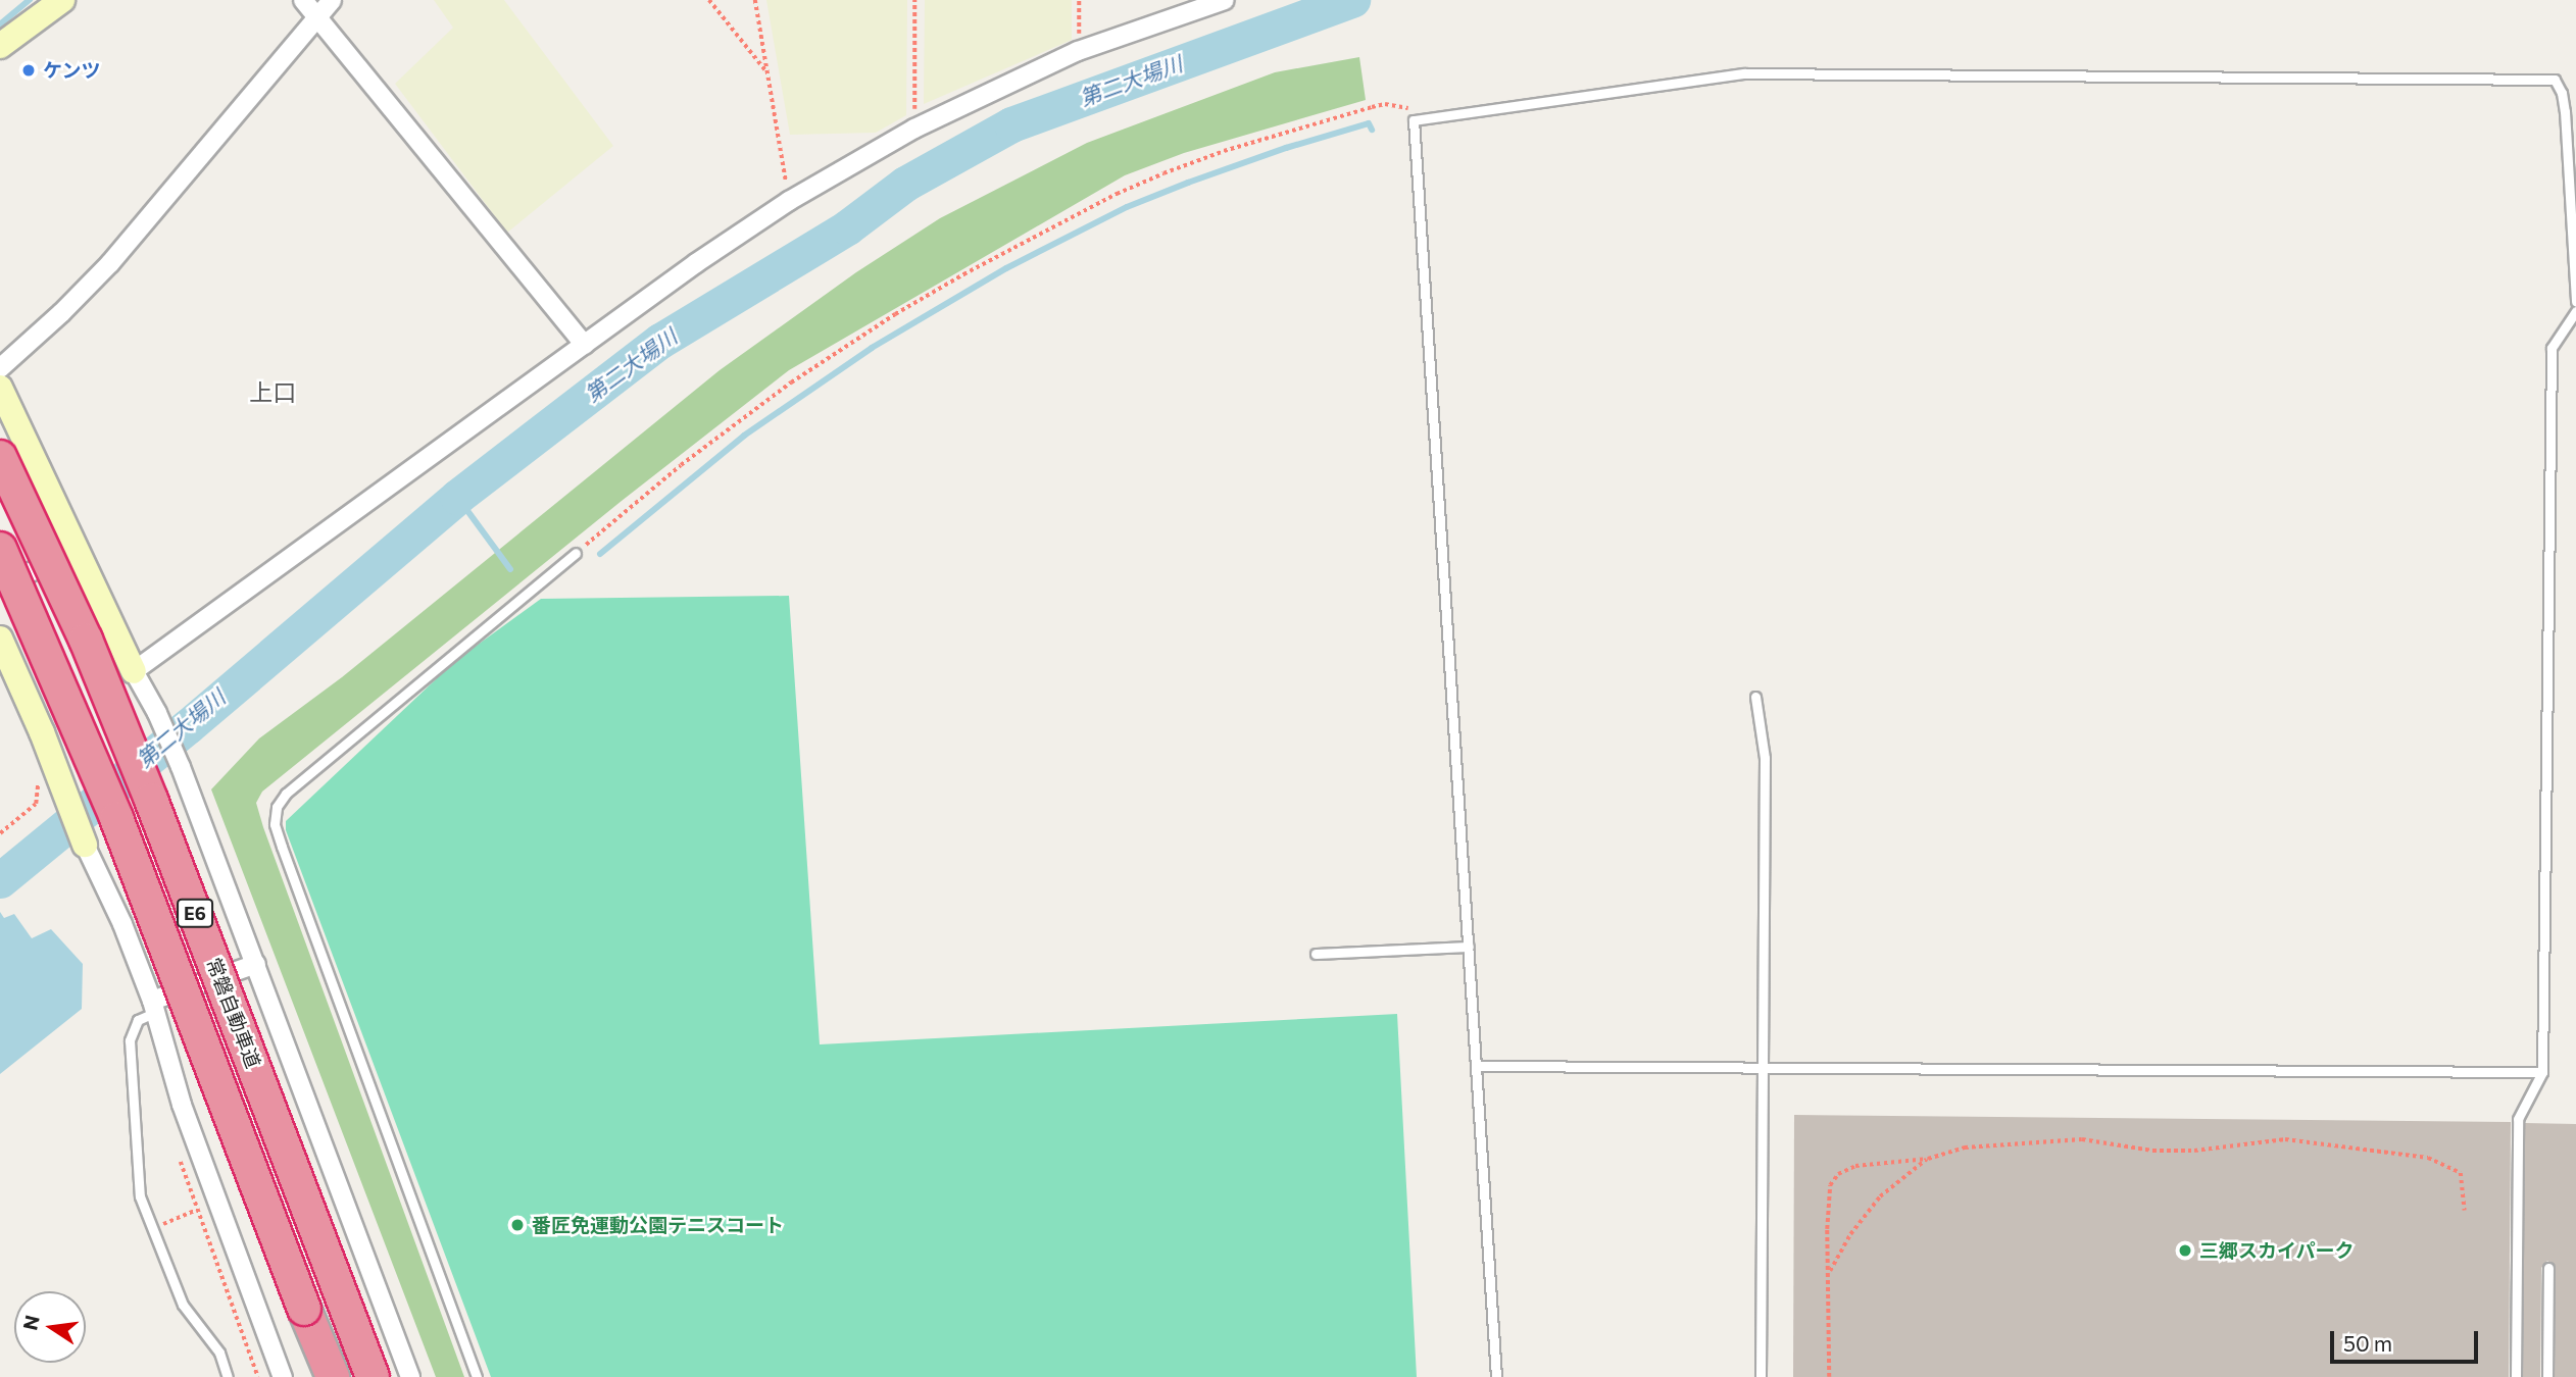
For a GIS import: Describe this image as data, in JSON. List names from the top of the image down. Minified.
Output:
{"streets":{"highway":["E6","常磐自動車道"]},"districts":["上口"],"water":["第二大場川"],"places":["ケンツ","番匠免運動公園テニスコート","三郷スカイパーク"],"scale_bar":"50 m","north":"left"}
